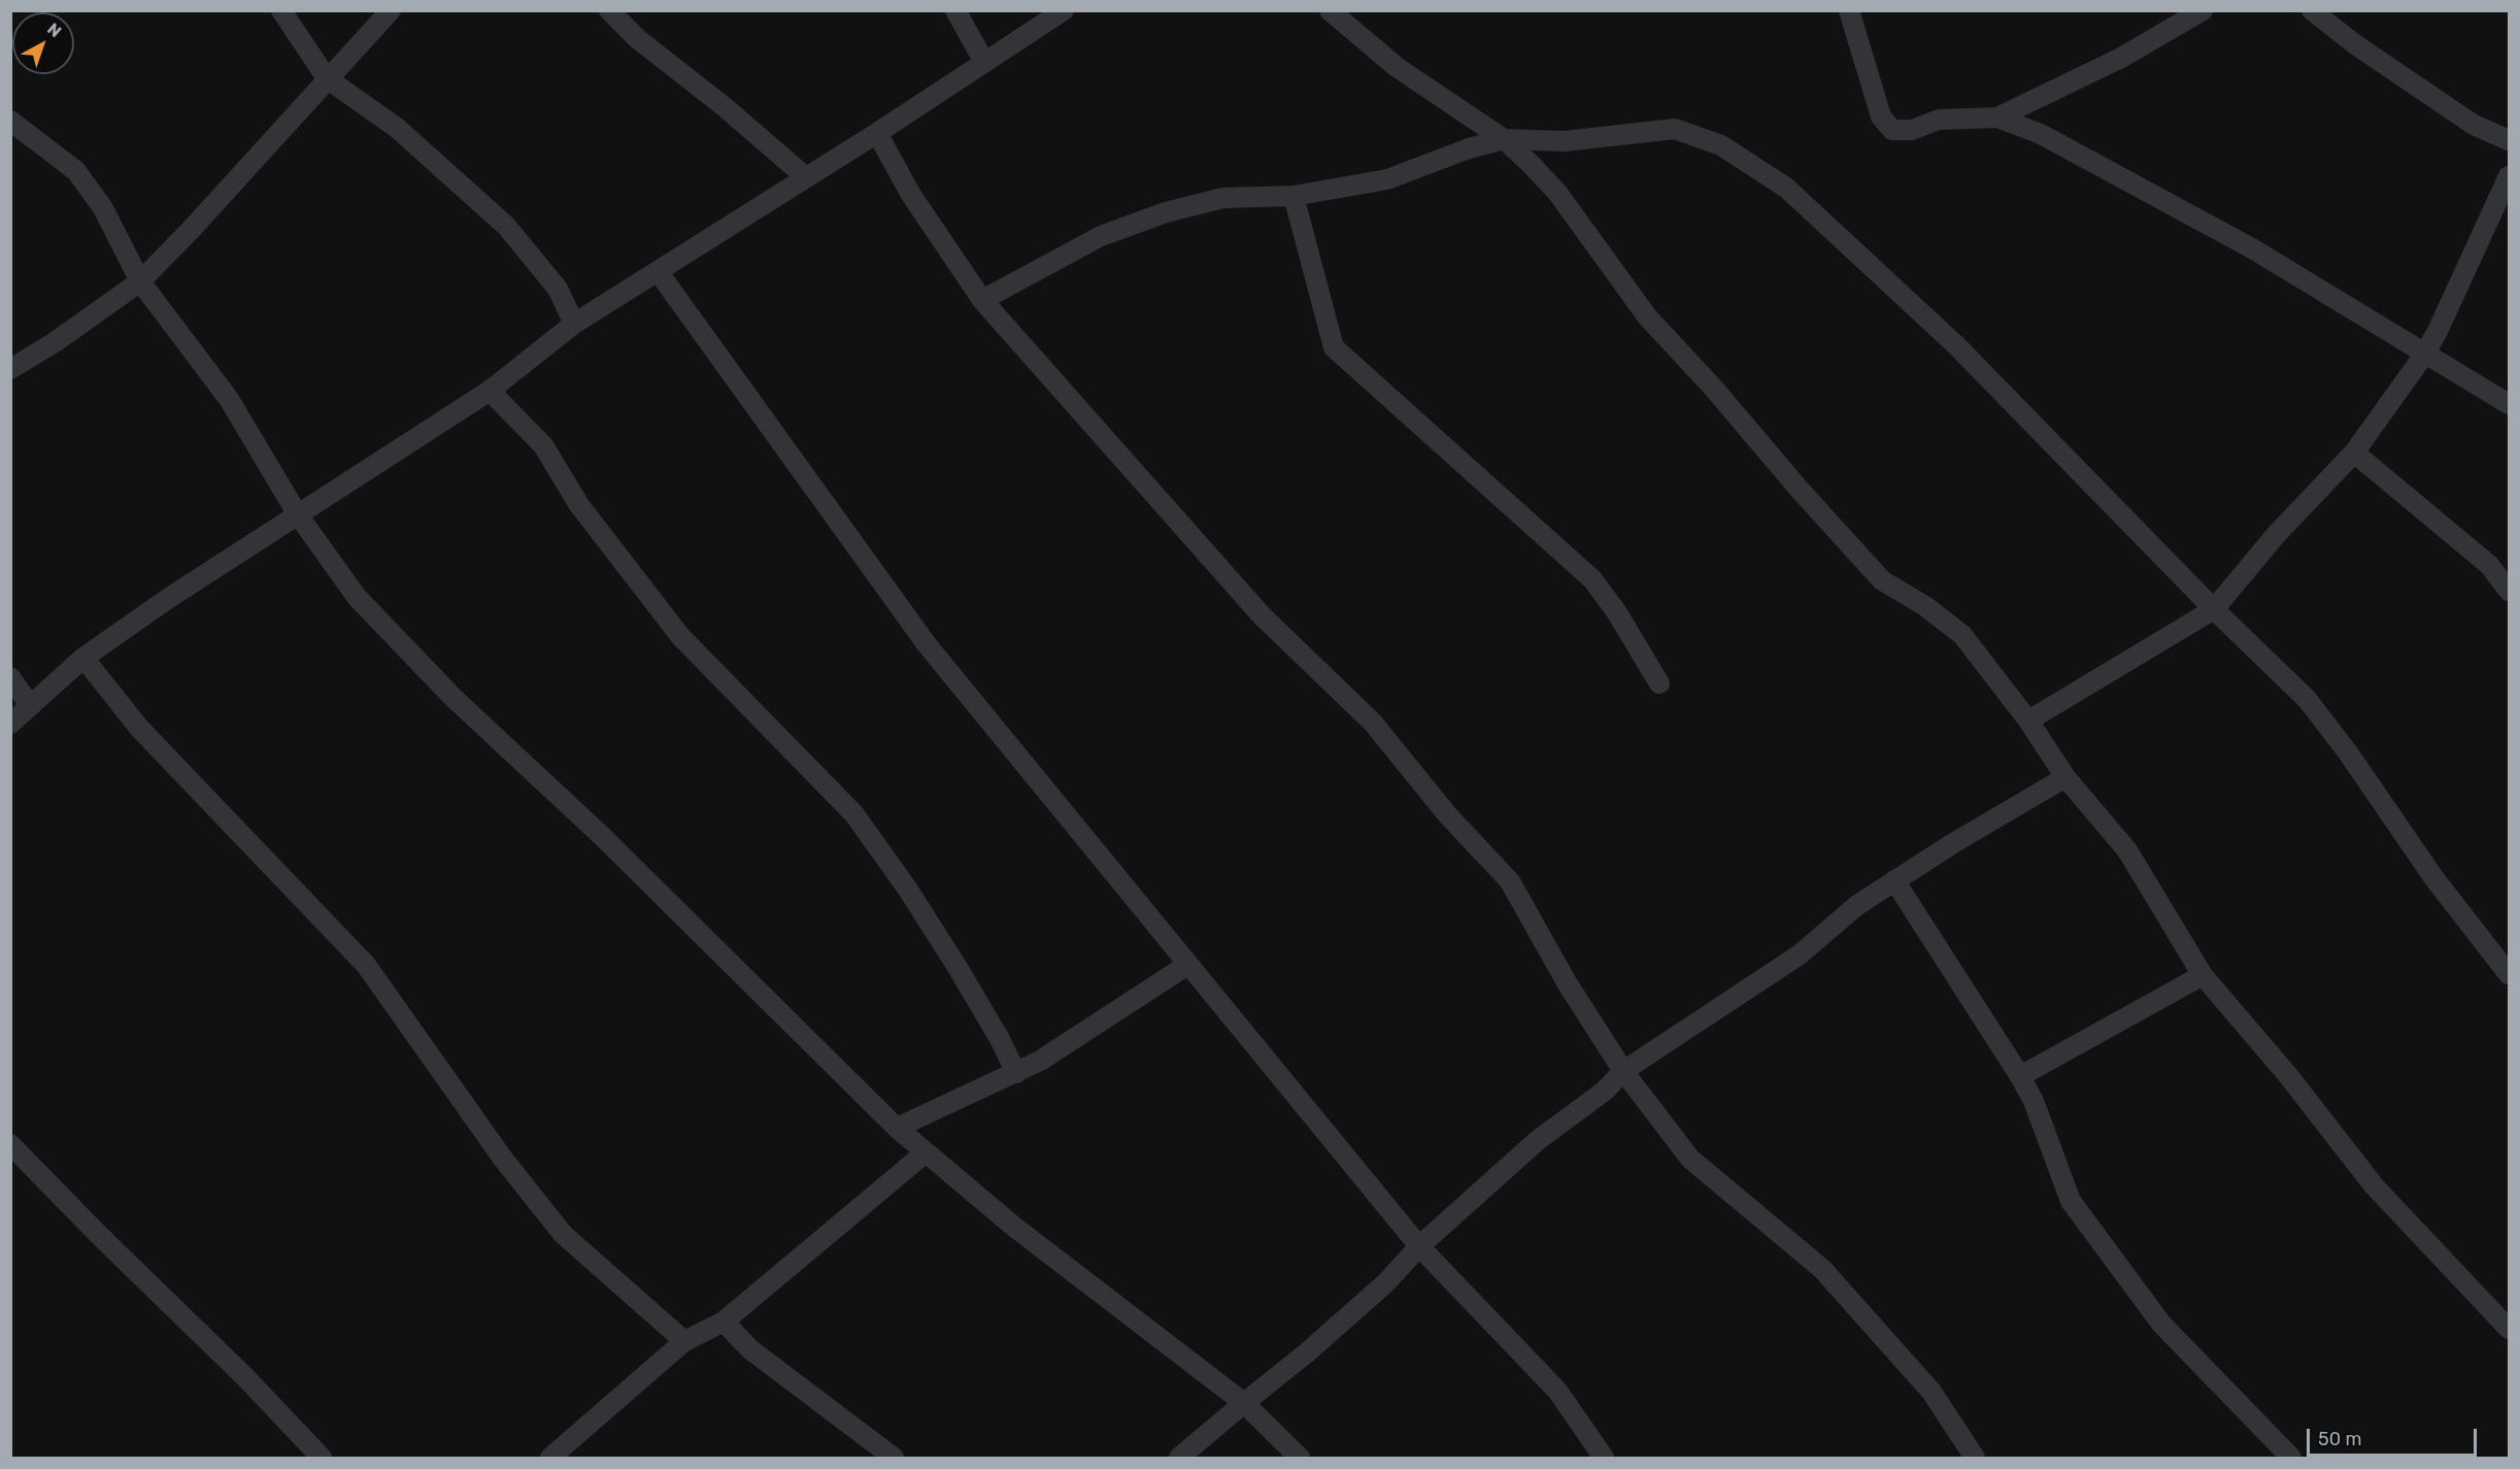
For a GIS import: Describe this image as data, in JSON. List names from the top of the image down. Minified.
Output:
{"scale_bar":"50 m","north":"top right"}
